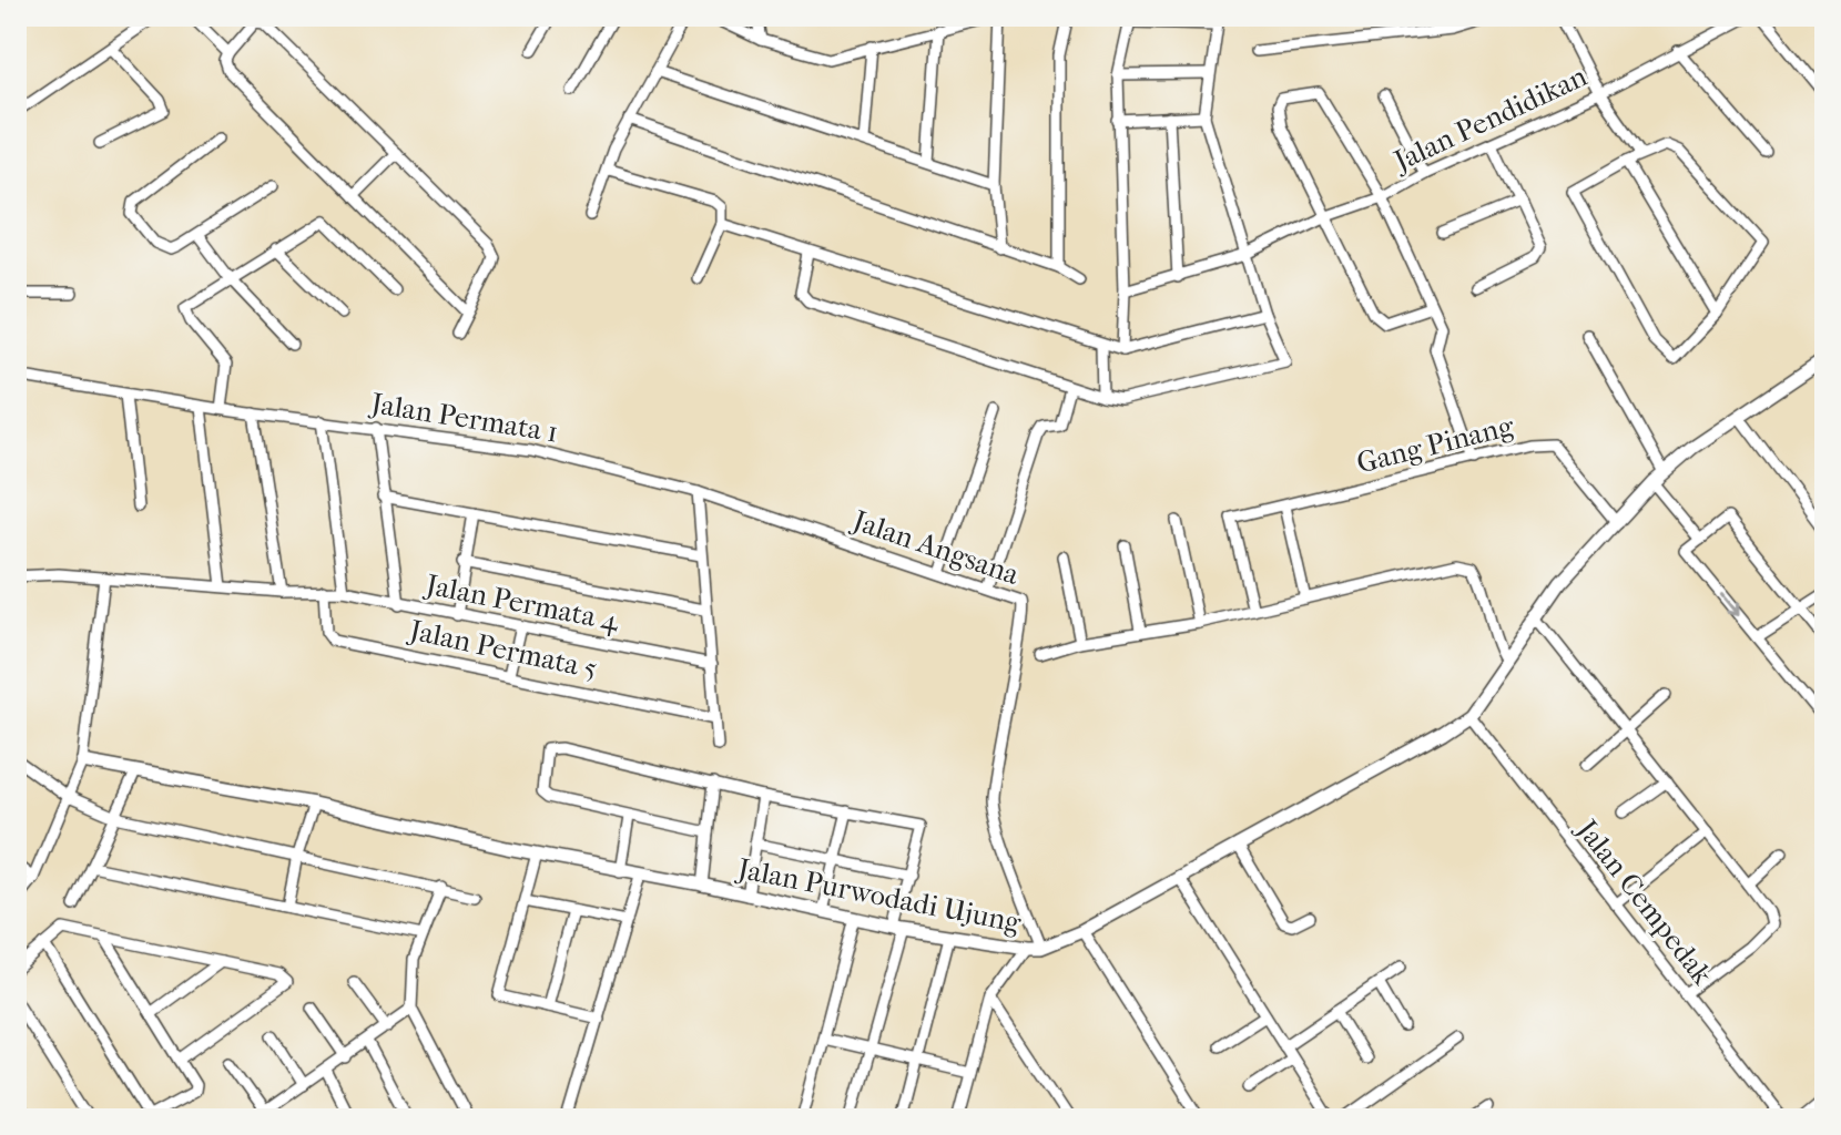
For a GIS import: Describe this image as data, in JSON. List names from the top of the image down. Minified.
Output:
{"streets":{"street":["Jalan Pendidikan","Jalan Permata 1","Gang Pinang","Jalan Angsana","Jalan Permata 4","Jalan Permata 5","Jalan Purwodadi Ujung","Jalan Cempedak"]},"crossings":[["Jalan Permata 1","Jalan Angsana"],["Gang Pinang","Jalan Purwodadi Ujung"],["Jalan Angsana","Jalan Purwodadi Ujung"],["Jalan Permata 4","Jalan Permata 5"],["Jalan Purwodadi Ujung","Jalan Cempedak"]]}
